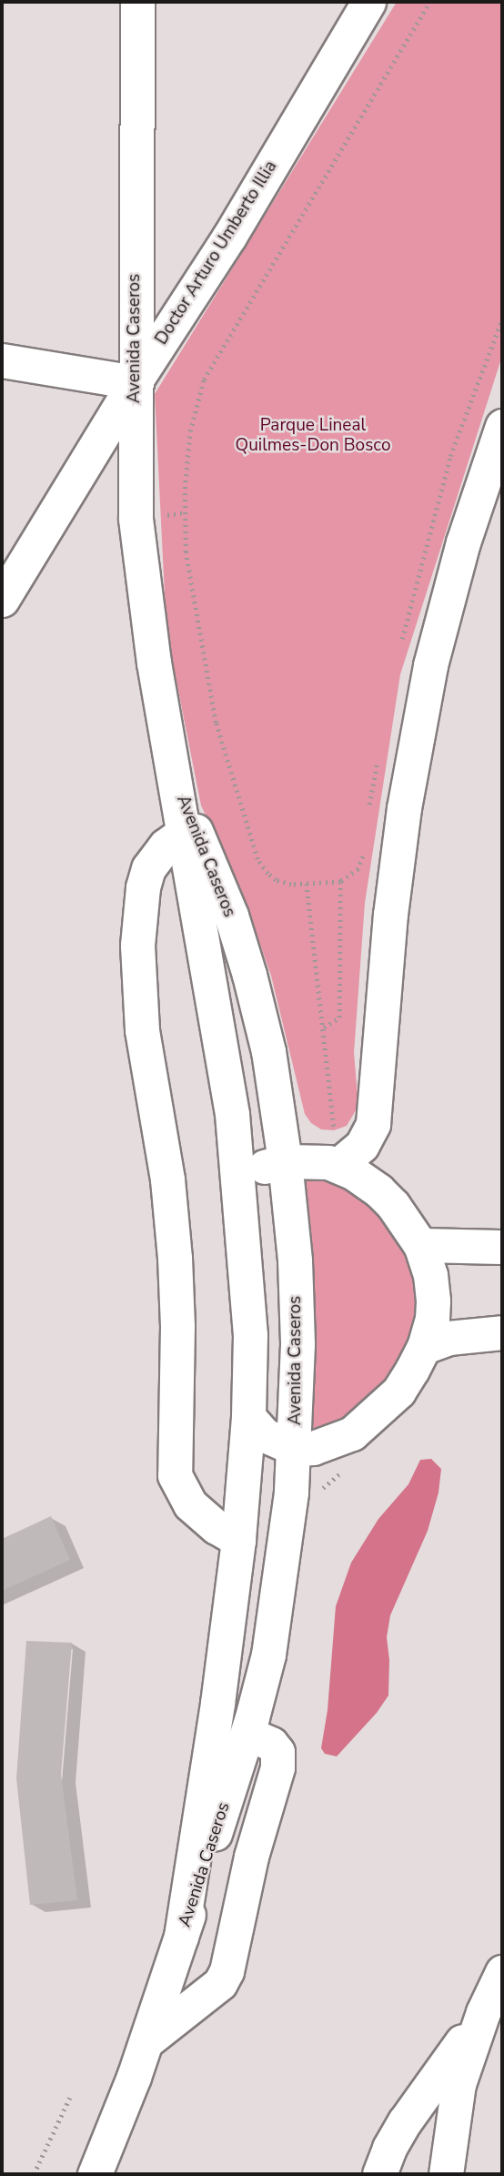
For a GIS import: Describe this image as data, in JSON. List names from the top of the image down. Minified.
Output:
{"streets":{"street":["Doctor Arturo Umberto Illia","Avenida Caseros"]},"crossings":[["Doctor Arturo Umberto Illia","Avenida Caseros"]],"parks":["Parque Lineal Quilmes-Don Bosco"]}
